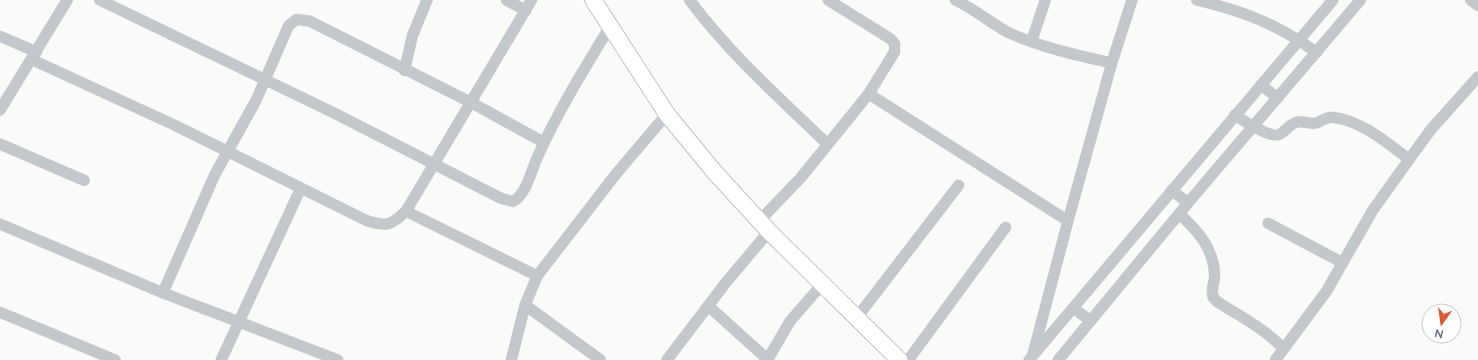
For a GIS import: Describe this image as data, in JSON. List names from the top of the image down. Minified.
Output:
{"north":"bottom"}
